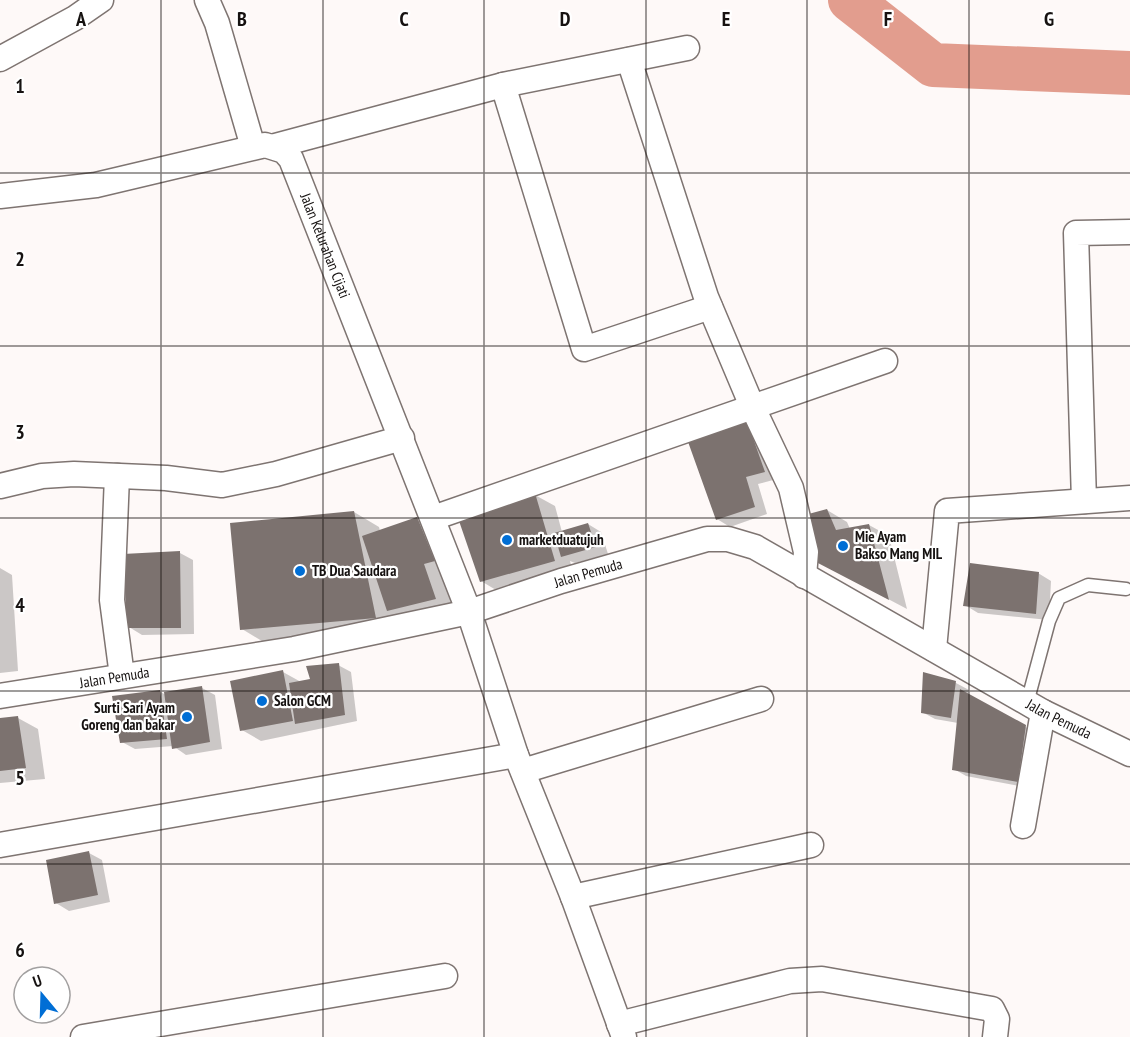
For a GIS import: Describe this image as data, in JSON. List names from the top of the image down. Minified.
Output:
{"streets":{"street":["Jalan Kelurahan Cijati","Jalan Pemuda"]},"crossings":[["Jalan Kelurahan Cijati","Jalan Pemuda"]],"places":["marketduatujuh","Mie Ayam Bakso Mang MIL","TB Dua Saudara","Salon GCM","Surti Sari Ayam Goreng dan bakar"],"north":"top","grid":{"columns":["A","B","C","D","E","F","G"],"rows":["1","2","3","4","5","6"]}}
